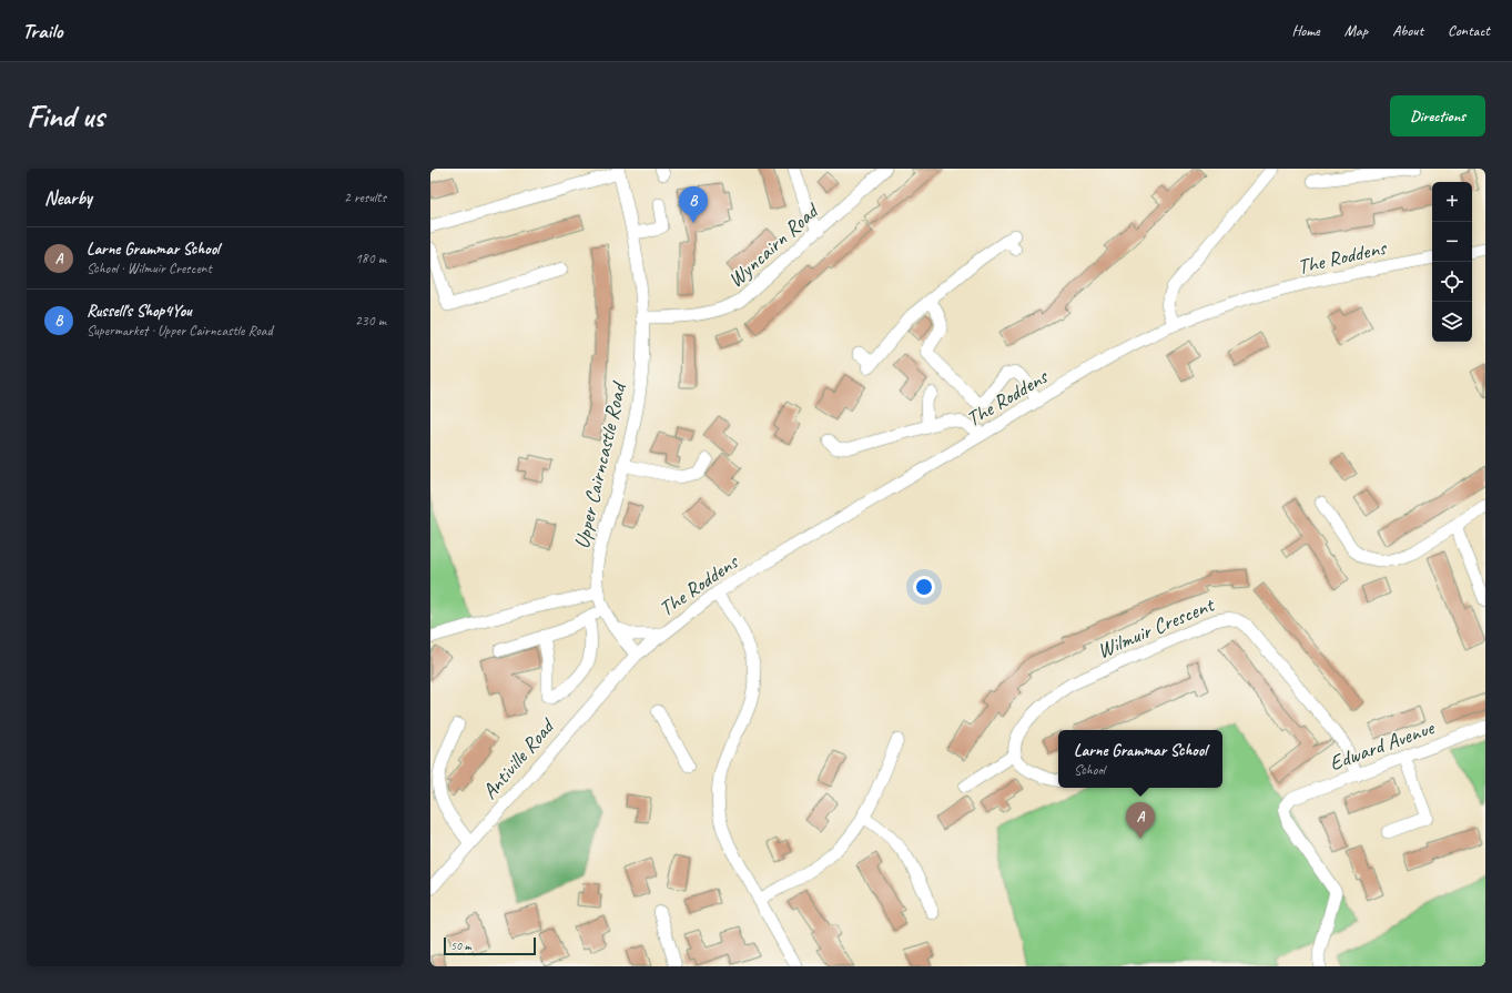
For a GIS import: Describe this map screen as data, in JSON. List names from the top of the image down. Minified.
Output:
{"streets":{"street":["Wyncairn Road","The Roddens","Upper Cairncastle Road","Wilmuir Crescent","Edward Avenue","Antiville Road"]},"crossings":[["Wyncairn Road","Upper Cairncastle Road"],["The Roddens","Upper Cairncastle Road"],["The Roddens","Antiville Road"],["Upper Cairncastle Road","Antiville Road"],["Wilmuir Crescent","Edward Avenue"]],"scale_bar":"50 m","page":{"header":"Trailo","nav":["Home","Map","About","Contact"],"buttons":"Directions","title":"Find us","heading":["Nearby","2 results"],"map_buttons":["+","−"],"pins":["B","A"],"list":[{"mark":"A","name":"Larne Grammar School","note":"School · Wilmuir Crescent","value":"180 m"},{"mark":"B","name":"Russell's Shop4You","note":"Supermarket · Upper Cairncastle Road","value":"230 m"}],"popup":["Larne Grammar School","School"],"scale":"50 m"}}
